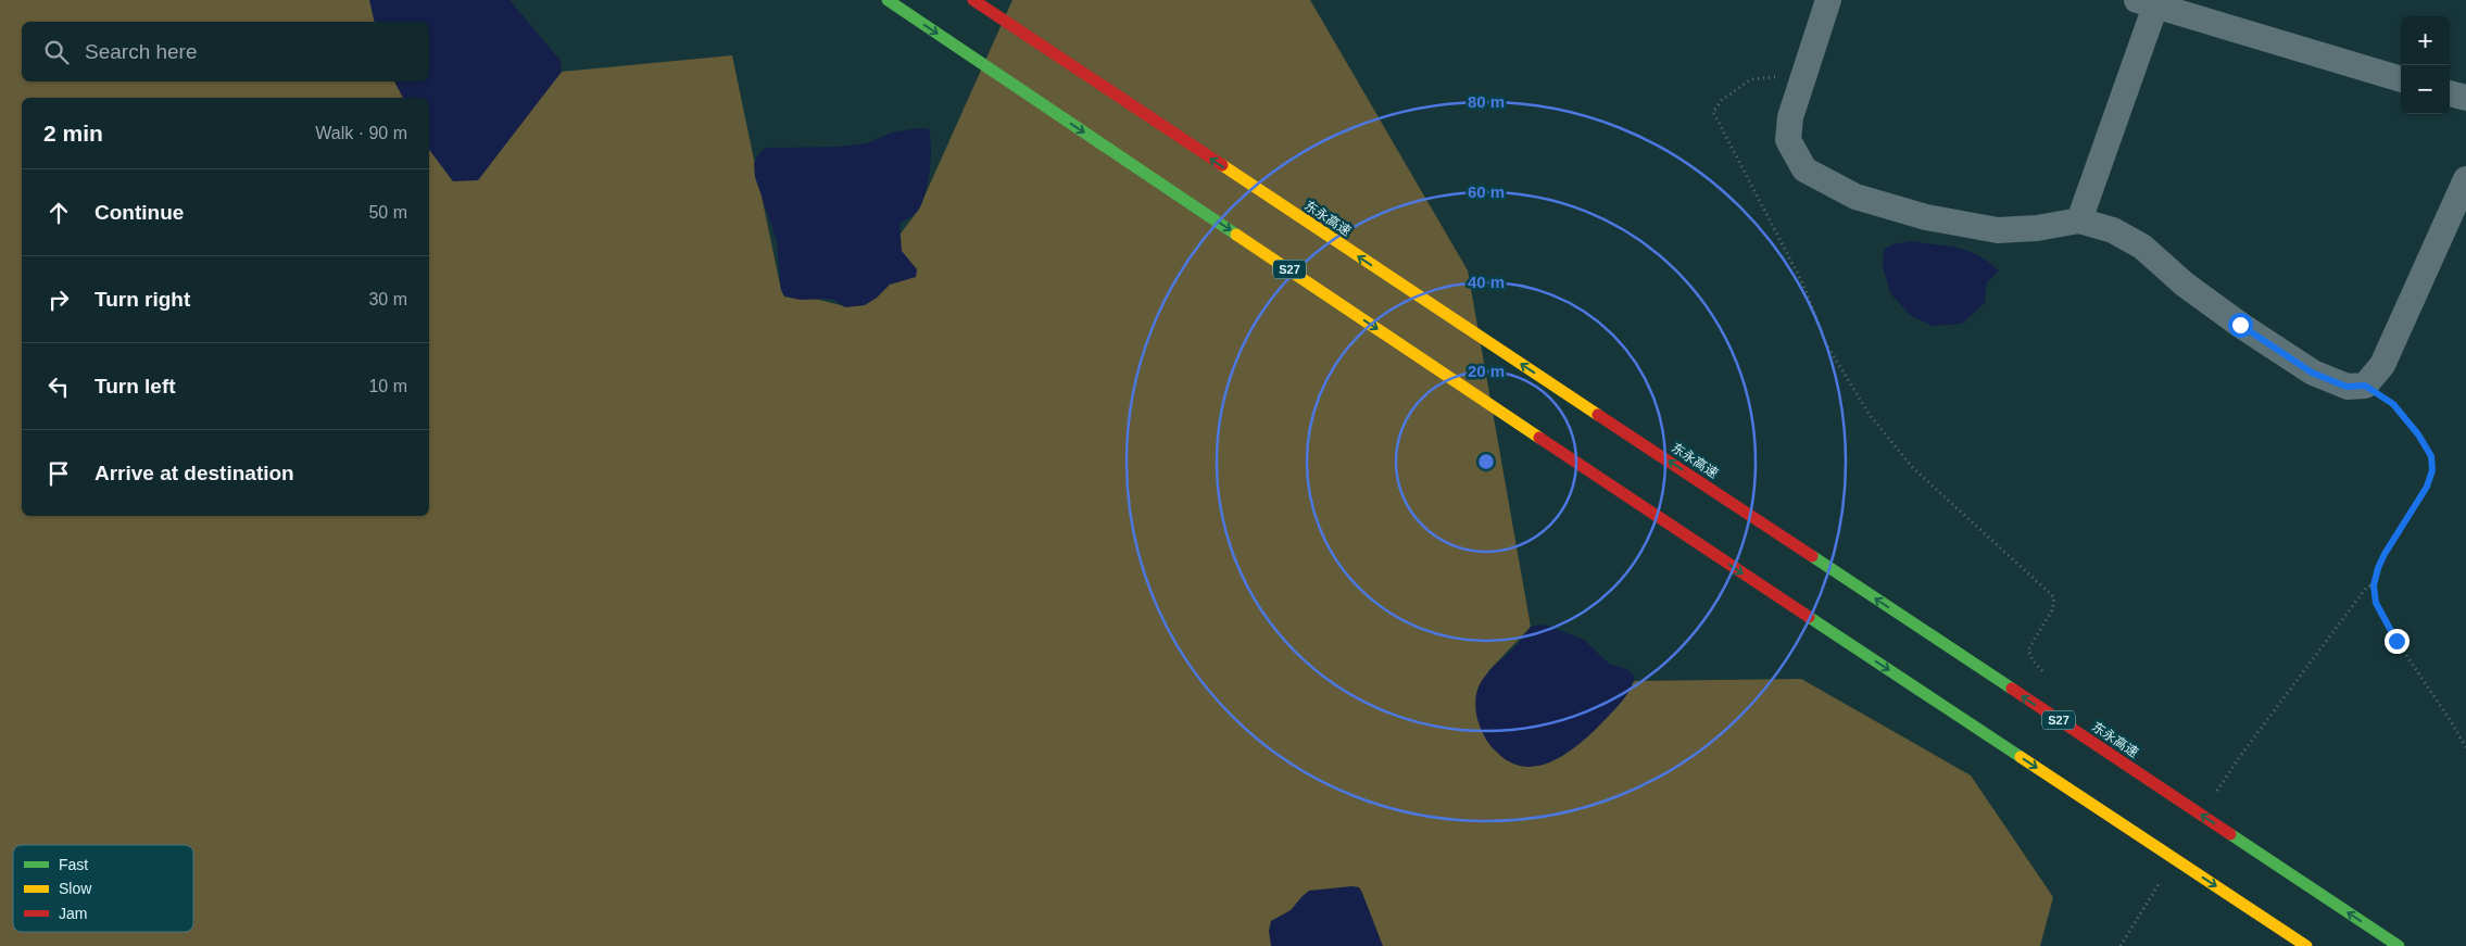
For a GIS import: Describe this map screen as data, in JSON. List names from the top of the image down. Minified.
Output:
{"streets":{"highway":["东永高速","S27"]},"legend":["Fast","Slow","Jam"],"page":{"map_buttons":["+","−"],"search":"Search here","heading":["2 min","Walk · 90 m"],"list":[["Continue","50 m"],["Turn right","30 m"],["Turn left","10 m"],"Arrive at destination"]},"rings":["80 m","60 m","40 m","20 m"]}
